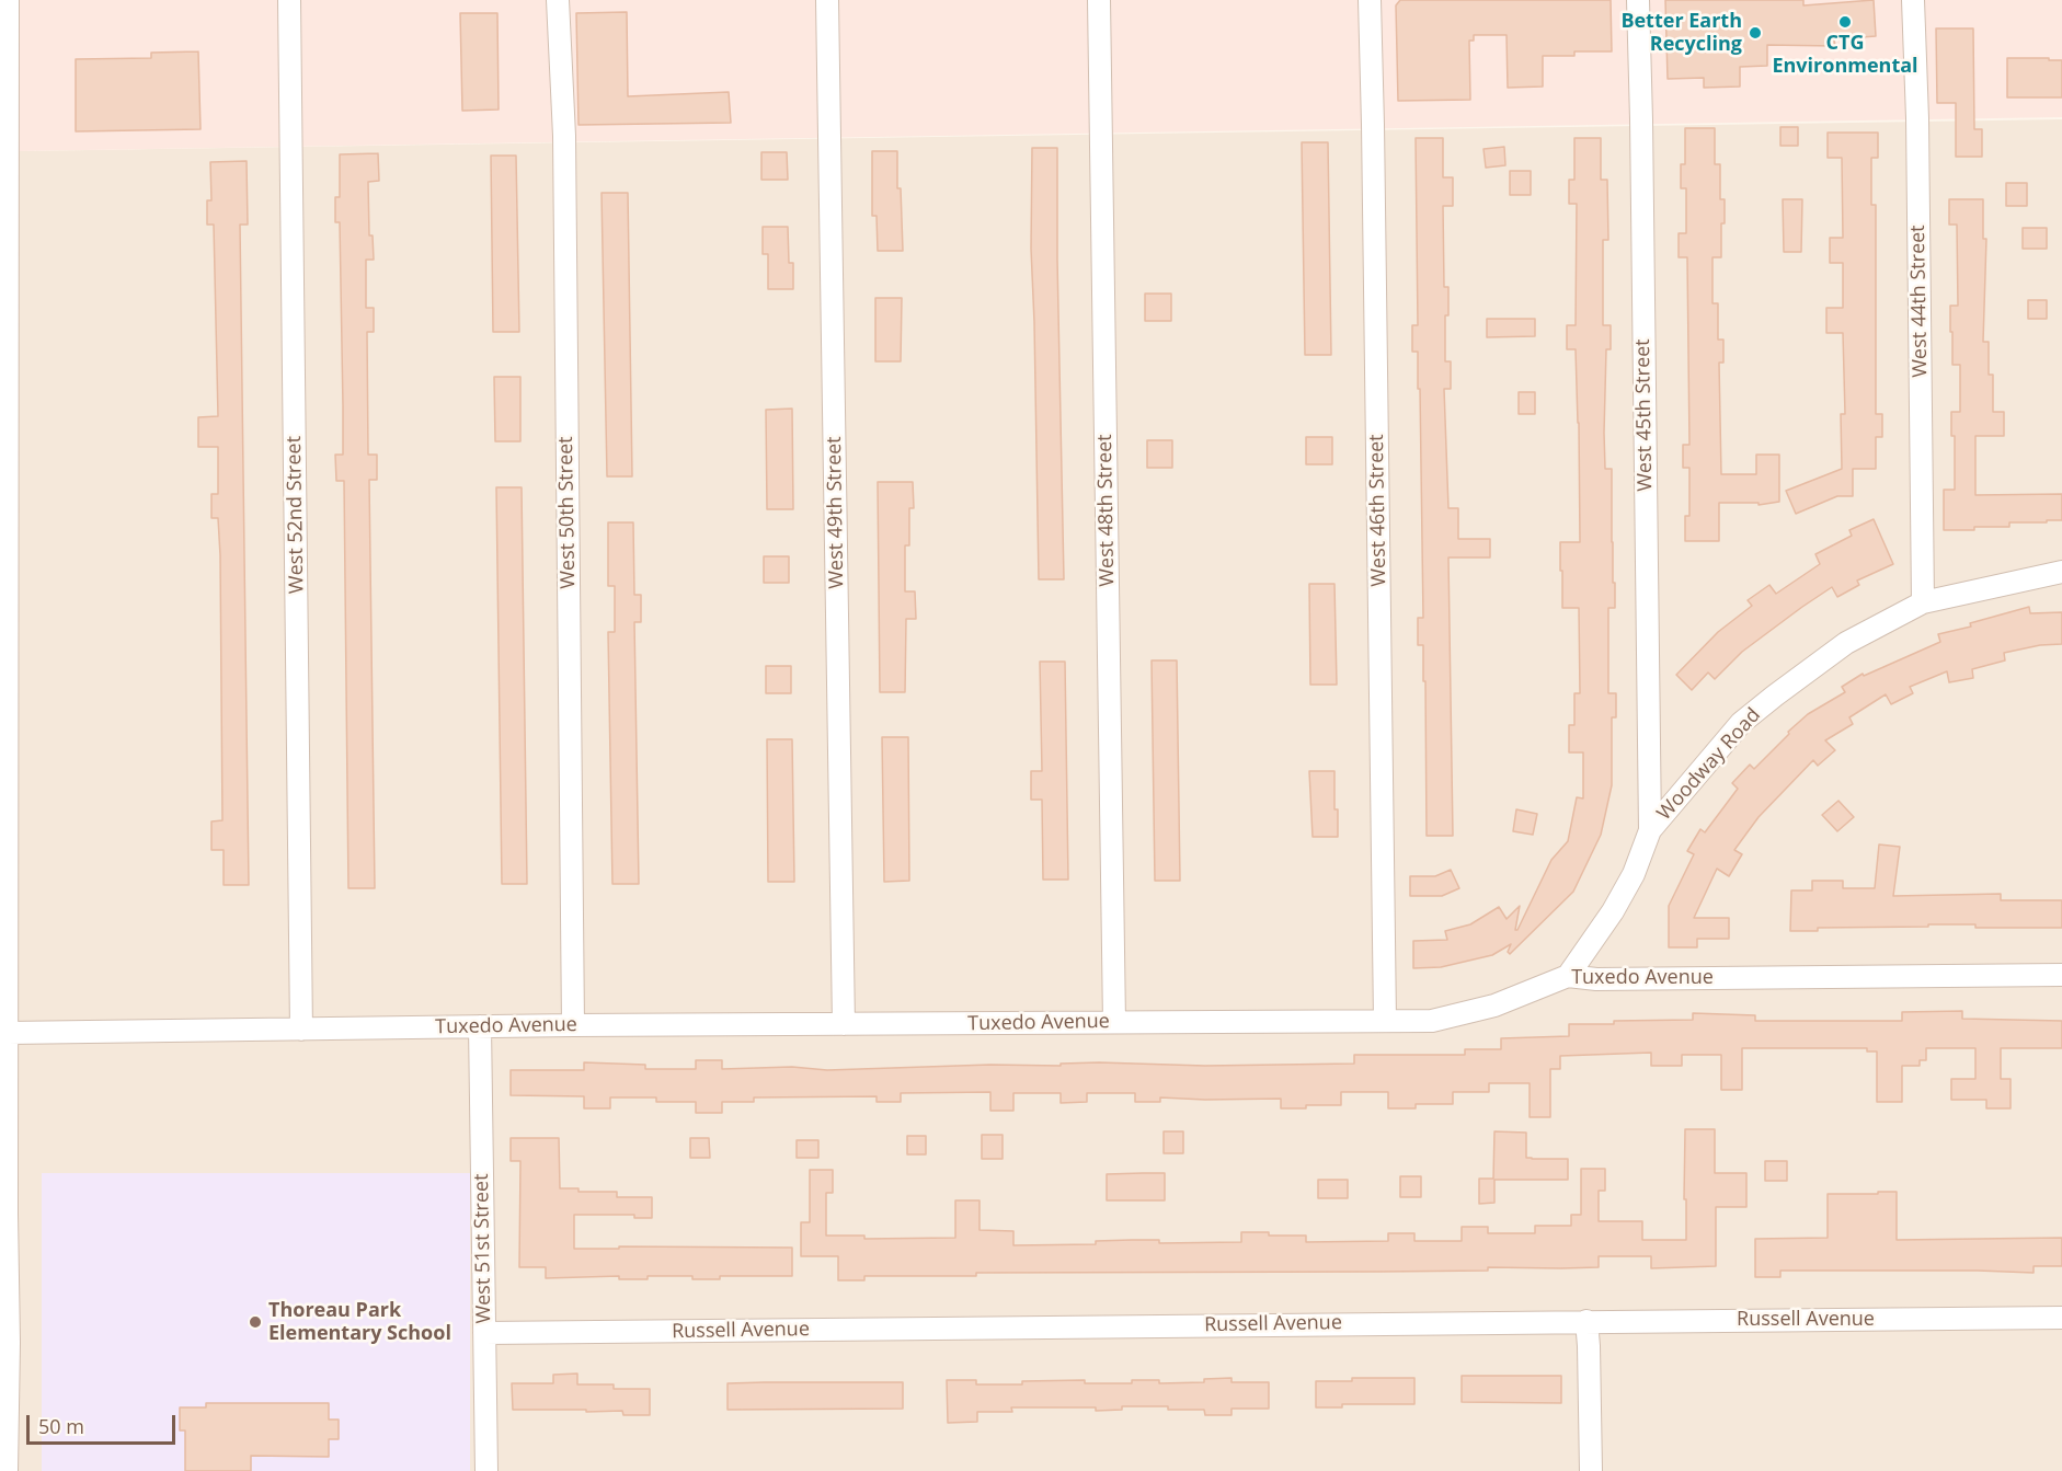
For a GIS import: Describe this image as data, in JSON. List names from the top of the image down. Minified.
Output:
{"streets":{"street":["West 44th Street","West 45th Street","West 48th Street","West 46th Street","West 50th Street","West 49th Street","West 52nd Street","Woodway Road","Tuxedo Avenue","West 51st Street","Russell Avenue"]},"crossings":[["West 44th Street","Woodway Road"],["West 45th Street","Woodway Road"],["West 48th Street","Tuxedo Avenue"],["West 46th Street","Tuxedo Avenue"],["West 50th Street","Tuxedo Avenue"],["West 49th Street","Tuxedo Avenue"],["West 52nd Street","Tuxedo Avenue"],["Woodway Road","Tuxedo Avenue"],["Tuxedo Avenue","West 51st Street"],["West 51st Street","Russell Avenue"]],"places":["CTG Environmental","Better Earth Recycling","Thoreau Park Elementary School"],"scale_bar":"50 m"}
